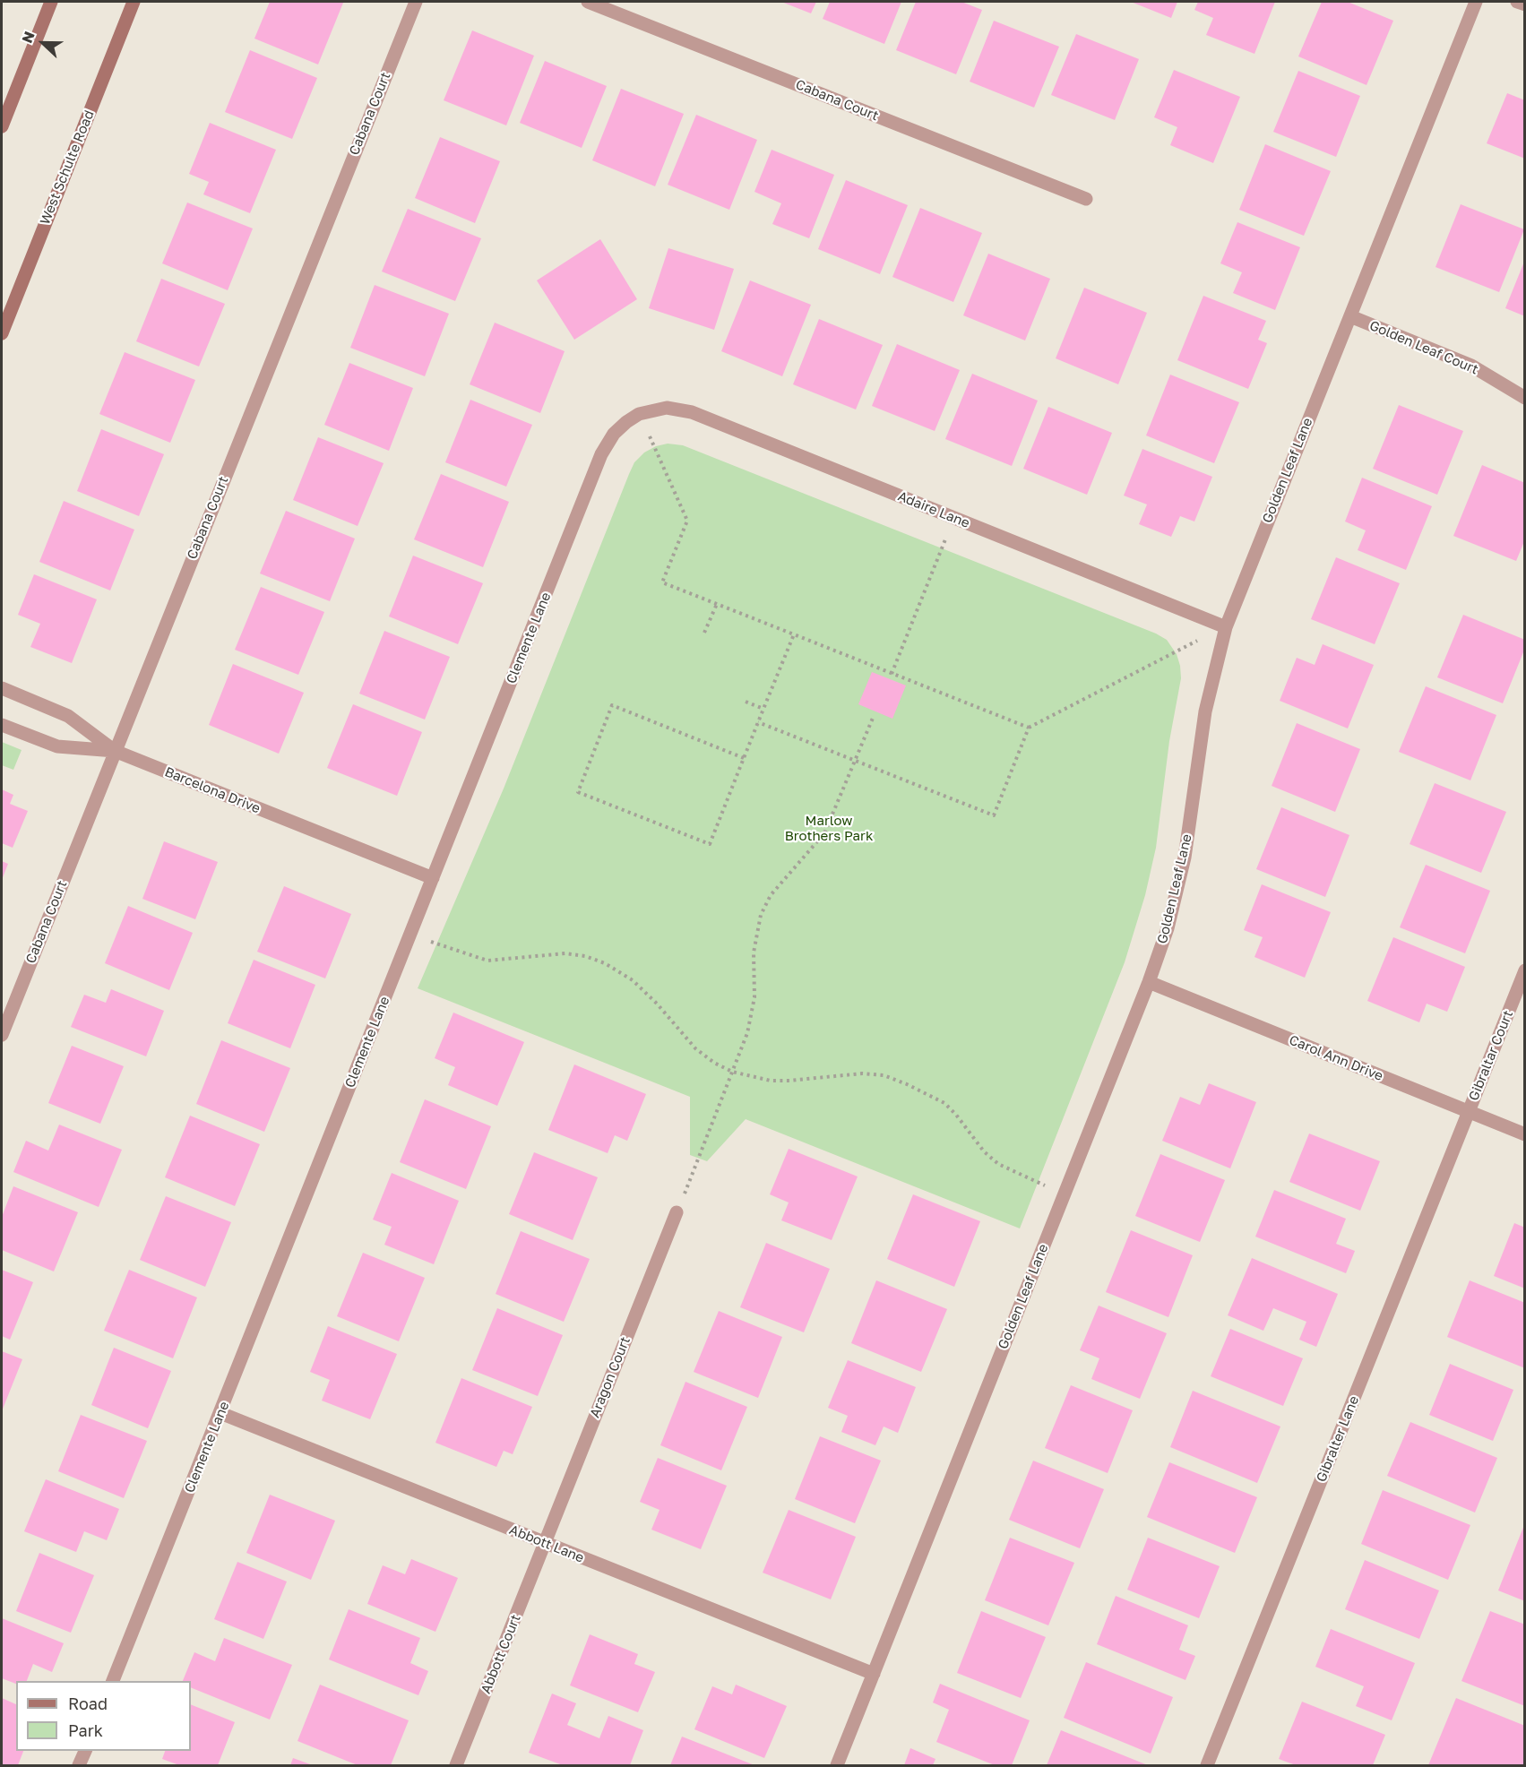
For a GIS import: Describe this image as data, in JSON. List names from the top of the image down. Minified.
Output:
{"streets":{"main road":["West Schulte Road"],"street":["Cabana Court","Golden Leaf Court","Golden Leaf Lane","Adaire Lane","Clemente Lane","Barcelona Drive","Gibraltar Court","Carol Ann Drive","Aragon Court","Gibralter Lane","Abbott Lane","Abbott Court"]},"crossings":[["Cabana Court","Barcelona Drive"],["Golden Leaf Court","Golden Leaf Lane"],["Golden Leaf Lane","Adaire Lane"],["Golden Leaf Lane","Carol Ann Drive"],["Golden Leaf Lane","Abbott Lane"],["Adaire Lane","Clemente Lane"],["Clemente Lane","Barcelona Drive"],["Clemente Lane","Abbott Lane"],["Gibraltar Court","Carol Ann Drive"],["Gibraltar Court","Gibralter Lane"],["Carol Ann Drive","Gibralter Lane"],["Aragon Court","Abbott Lane"],["Aragon Court","Abbott Court"],["Abbott Lane","Abbott Court"]],"parks":["Marlow Brothers Park"],"legend":["Road","Park"],"north":"left"}
